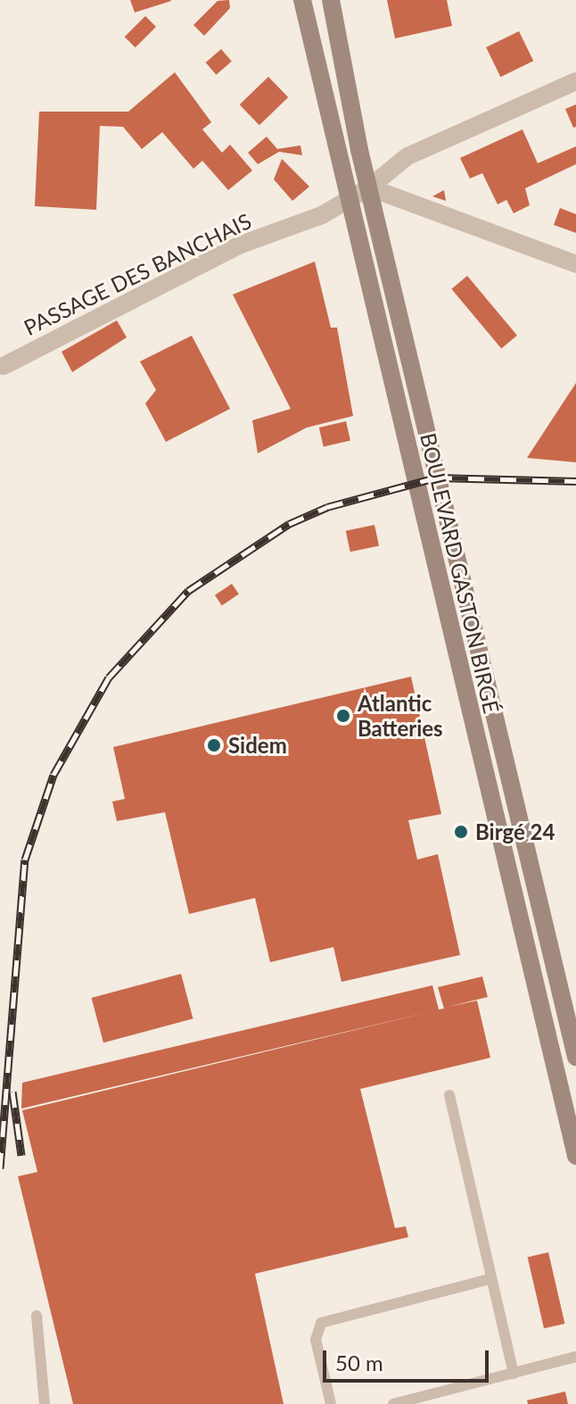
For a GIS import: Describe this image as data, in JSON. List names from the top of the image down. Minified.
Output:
{"streets":{"main road":["BOULEVARD GASTON BIRGÉ"],"street":["PASSAGE DES BANCHAIS"]},"crossings":[["PASSAGE DES BANCHAIS","BOULEVARD GASTON BIRGÉ"]],"places":["Atlantic Batteries","Sidem","Birgé 24"],"scale_bar":"50 m"}
